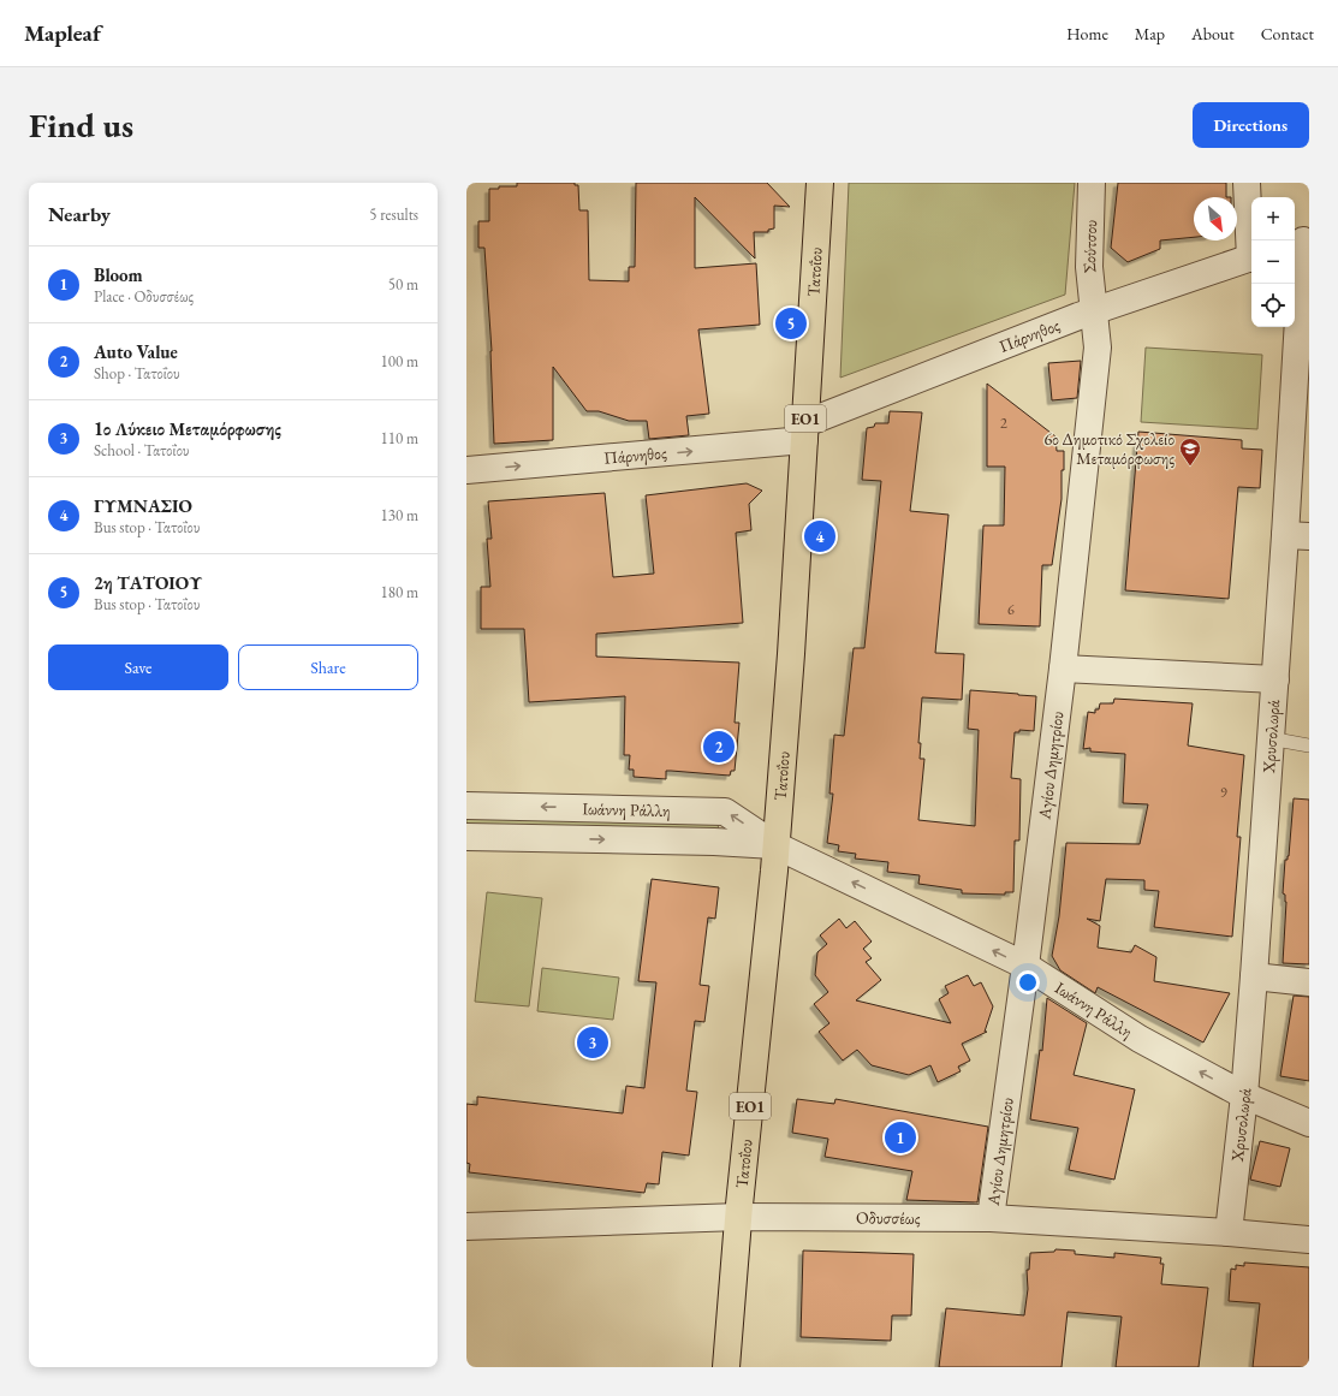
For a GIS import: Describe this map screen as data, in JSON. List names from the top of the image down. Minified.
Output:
{"streets":{"main road":["Τατοΐου","ΕΟ1"],"street":["Σούτσου","Πάρνηθος","Χρυσολωρά","Αγίου Δημητρίου","Ιωάννη Ράλλη","Οδυσσέως"]},"crossings":[["Σούτσου","Πάρνηθος"],["Σούτσου","Αγίου Δημητρίου"],["Τατοΐου","Πάρνηθος"],["Τατοΐου","Ιωάννη Ράλλη"],["Τατοΐου","Οδυσσέως"],["Πάρνηθος","Αγίου Δημητρίου"],["Χρυσολωρά","Ιωάννη Ράλλη"],["Χρυσολωρά","Οδυσσέως"],["Αγίου Δημητρίου","Ιωάννη Ράλλη"],["Αγίου Δημητρίου","Οδυσσέως"]],"one_way":["Πάρνηθος"],"places":{"school or university":["6ο Δημοτικό Σχολείο Μεταμόρφωσης"]},"house_numbers":["2","6","9"],"north":"bottom right","page":{"header":"Mapleaf","nav":["Home","Map","About","Contact"],"buttons":["Directions",["Save","Share"]],"title":"Find us","heading":["Nearby","5 results"],"map_buttons":["+","−"],"list":[{"mark":"1","name":"Bloom","note":"Place · Οδυσσέως","value":"50 m"},{"mark":"2","name":"Auto Value","note":"Shop · Τατοΐου","value":"100 m"},{"mark":"3","name":"1ο Λύκειο Μεταμόρφωσης","note":"School · Τατοΐου","value":"110 m"},{"mark":"4","name":"ΓΥΜΝΑΣΙΟ","note":"Bus stop · Τατοΐου","value":"130 m"},{"mark":"5","name":"2η ΤΑΤΟΙΟΥ","note":"Bus stop · Τατοΐου","value":"180 m"}],"pins":["5","4","2","3","1"]}}
